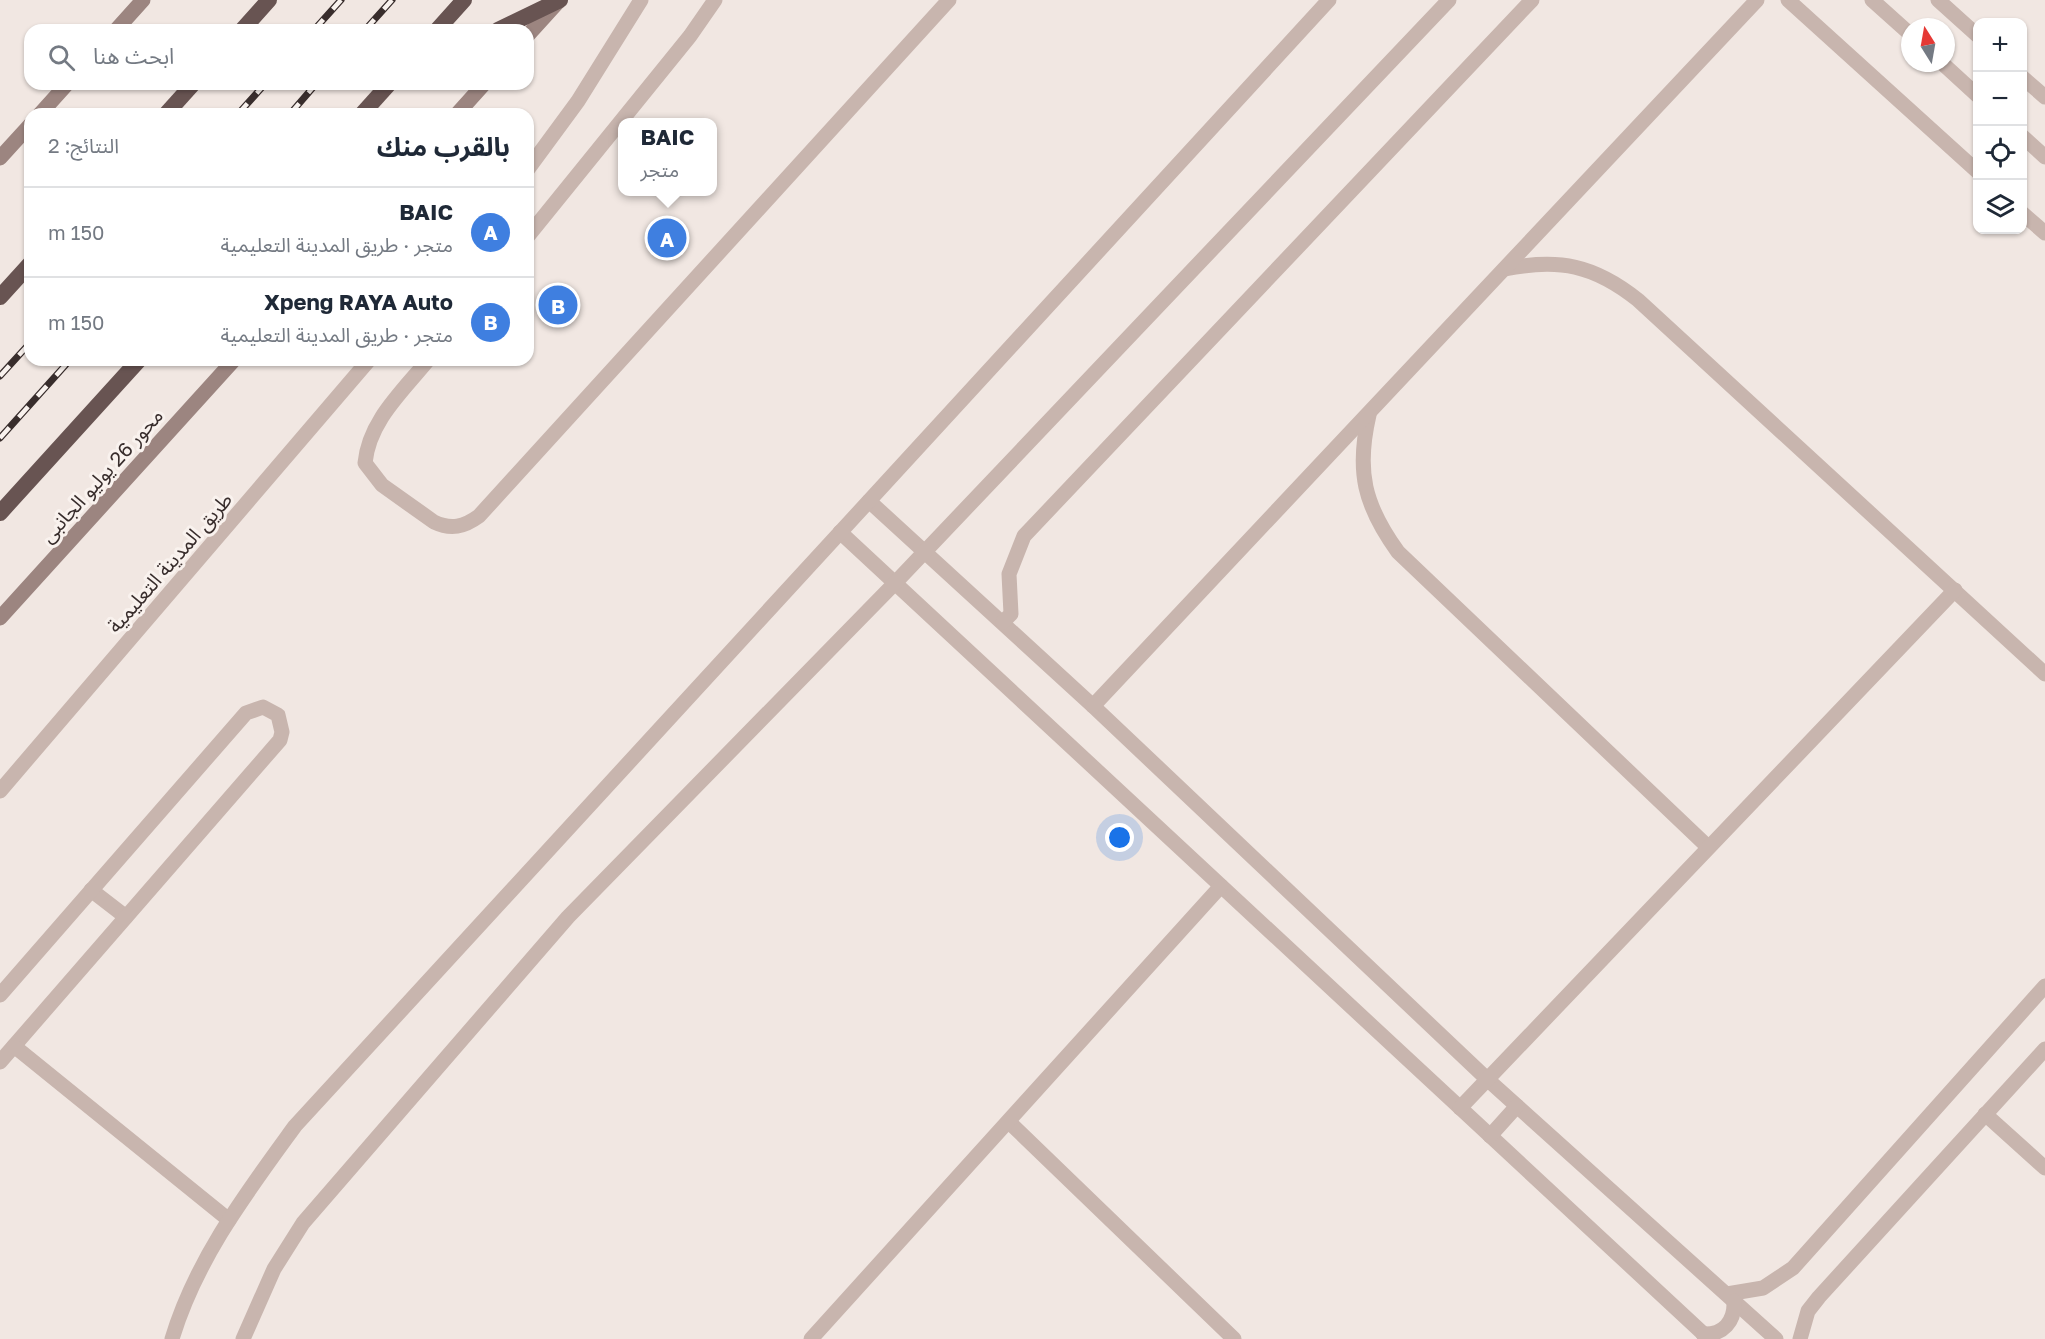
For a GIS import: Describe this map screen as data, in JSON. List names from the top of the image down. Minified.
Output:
{"streets":{"main road":["محور 26 يوليو الجانبى"],"street":["طريق المدينة التعليمية"]},"north":"top","page":{"map_buttons":["+","−"],"search":"ابحث هنا","heading":["بالقرب منك","النتائج: 2"],"popup":["BAIC","متجر"],"list":[{"mark":"A","name":"BAIC","note":"متجر · طريق المدينة التعليمية","value":"150 m"},{"mark":"B","name":"Xpeng RAYA Auto","note":"متجر · طريق المدينة التعليمية","value":"150 m"}],"pins":["A","B"]}}
